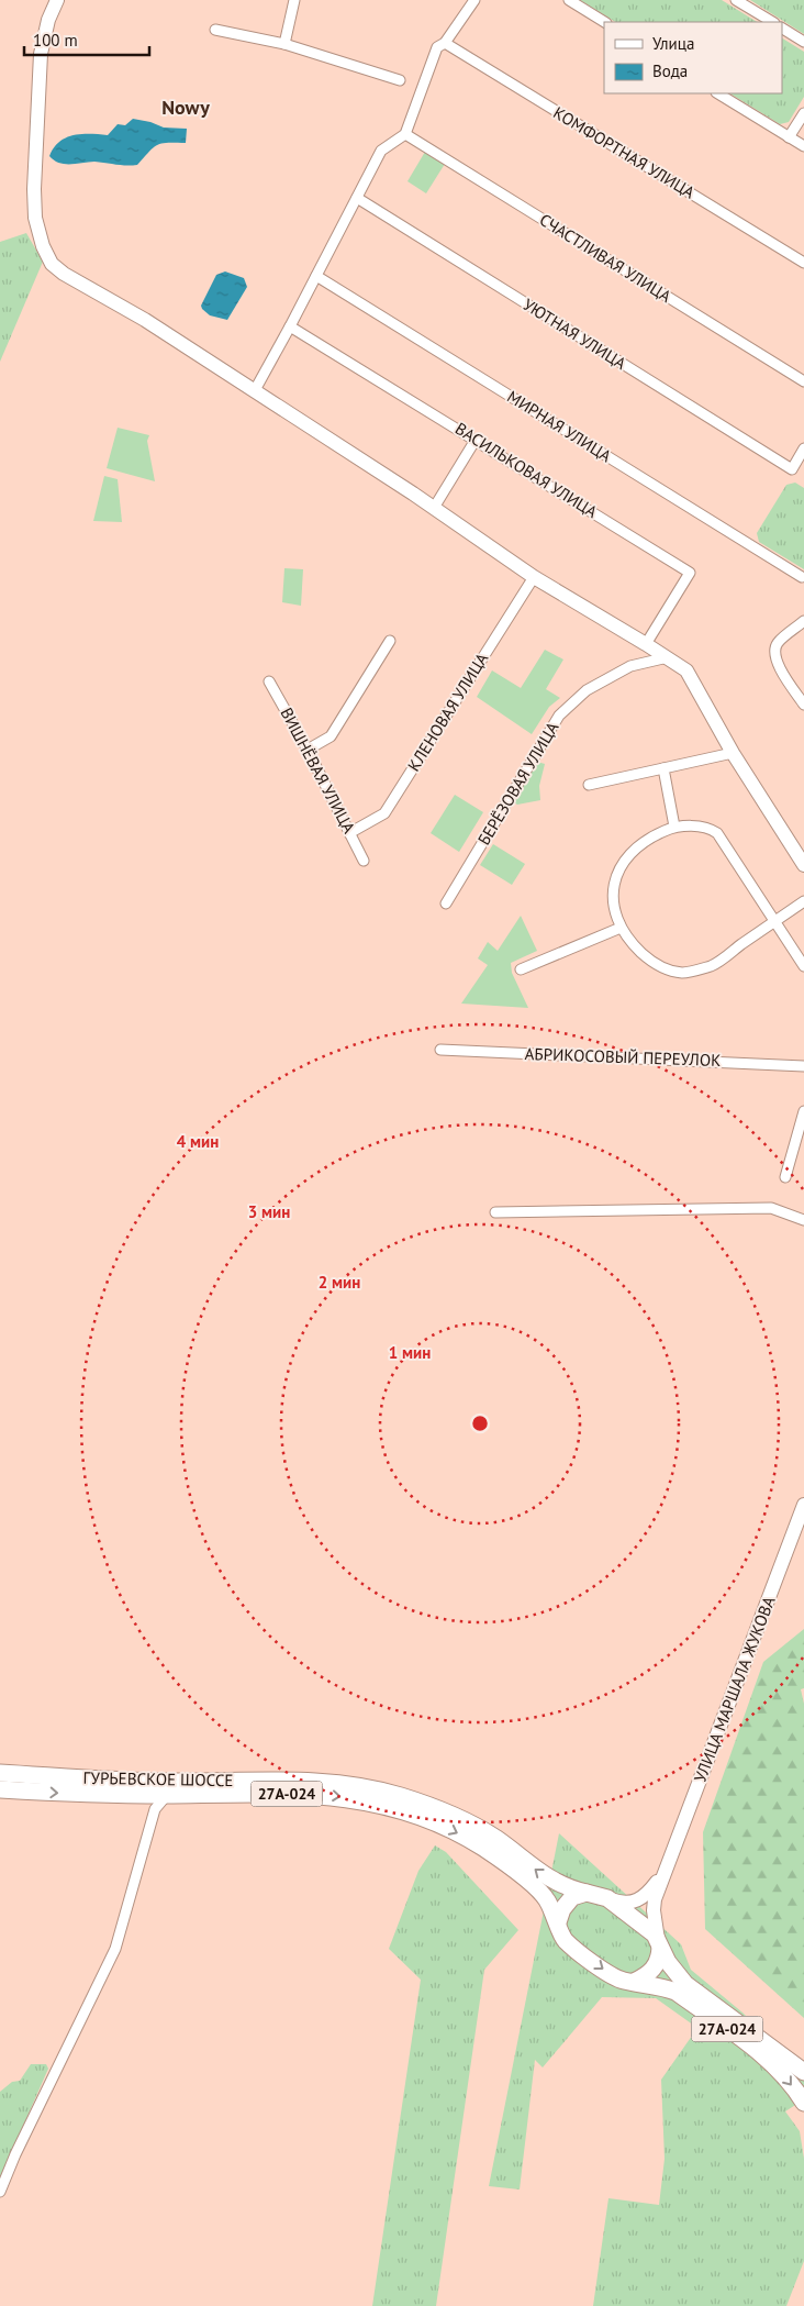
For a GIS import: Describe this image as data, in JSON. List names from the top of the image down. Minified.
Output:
{"streets":{"main road":["ГУРЬЕВСКОЕ ШОССЕ","27А-024"],"street":["КОМФОРТНАЯ УЛИЦА","СЧАСТЛИВАЯ УЛИЦА","УЮТНАЯ УЛИЦА","МИРНАЯ УЛИЦА","ВАСИЛЬКОВАЯ УЛИЦА","КЛЕНОВАЯ УЛИЦА","ВИШНЁВАЯ УЛИЦА","БЕРЁЗОВАЯ УЛИЦА","АБРИКОСОВЫЙ ПЕРЕУЛОК","УЛИЦА МАРШАЛА ЖУКОВА"]},"crossings":[["КЛЕНОВАЯ УЛИЦА","ВИШНЁВАЯ УЛИЦА"],["УЛИЦА МАРШАЛА ЖУКОВА","ГУРЬЕВСКОЕ ШОССЕ"],["УЛИЦА МАРШАЛА ЖУКОВА","27А-024"],["ГУРЬЕВСКОЕ ШОССЕ","27А-024"]],"districts":["Nowy"],"legend":["Улица","Вода"],"scale_bar":"100 m","rings":["4 мин","3 мин","2 мин","1 мин"]}
